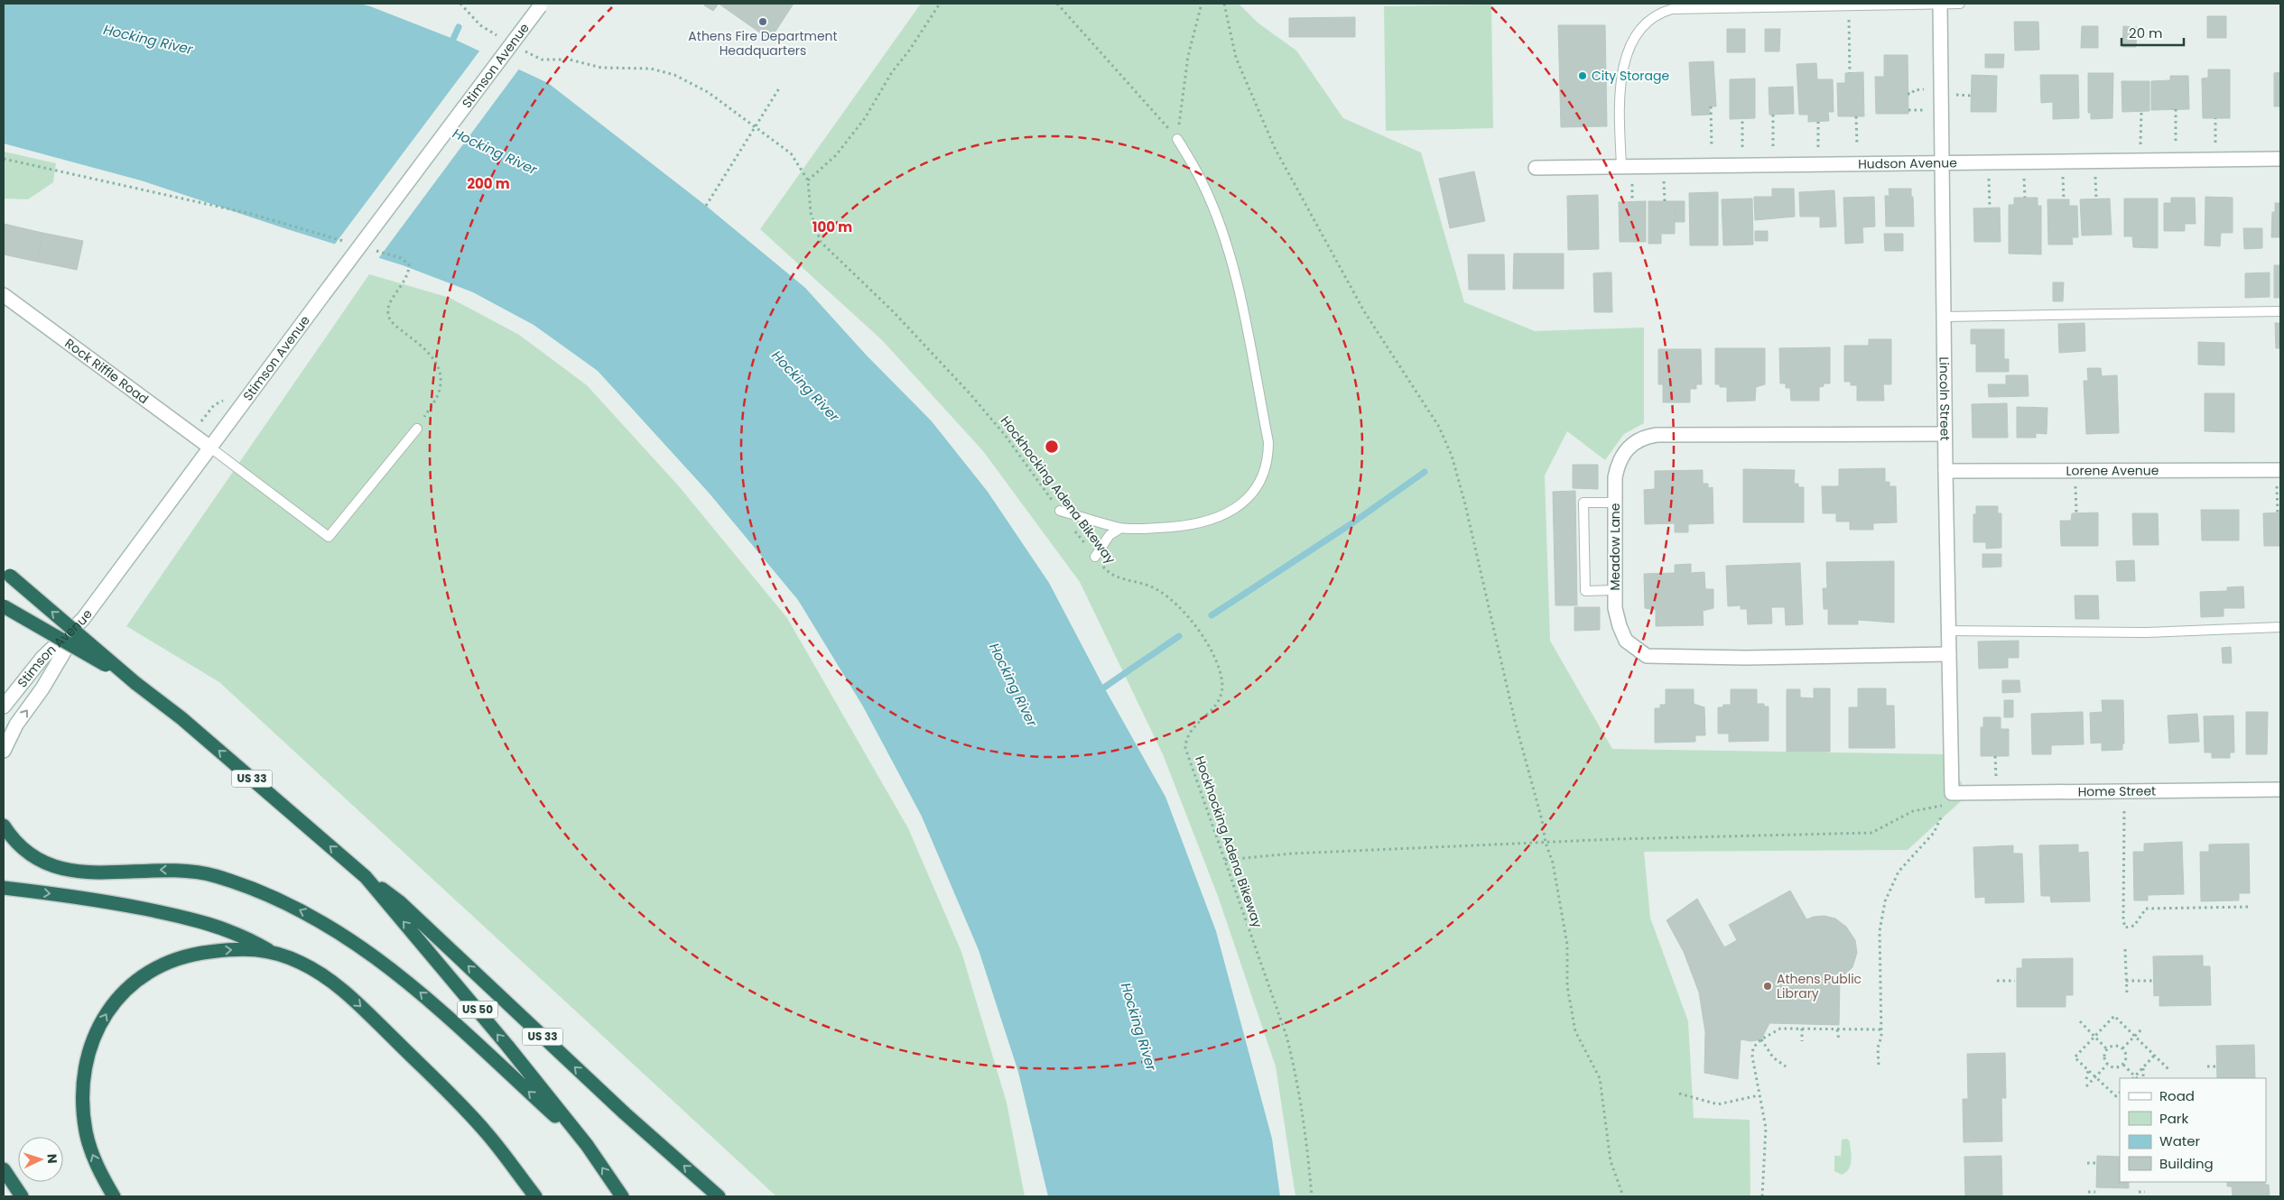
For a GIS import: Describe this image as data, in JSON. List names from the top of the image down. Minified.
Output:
{"streets":{"highway":["US 33","US 50"],"street":["Stimson Avenue","Hudson Avenue","Rock Riffle Road","Lincoln Street","Lorene Avenue","Meadow Lane","Home Street"],"path":["Hockhocking Adena Bikeway"]},"crossings":[["Stimson Avenue","Rock Riffle Road"],["Hudson Avenue","Lincoln Street"],["Lincoln Street","Lorene Avenue"],["Lincoln Street","Meadow Lane"],["Lincoln Street","Home Street"],["US 33","US 50"]],"water":["Hocking River"],"places":["Athens Fire Department Headquarters","City Storage","Athens Public Library"],"legend":["Road","Park","Water","Building"],"scale_bar":"20 m","north":"right","rings":["200 m","100 m"]}
